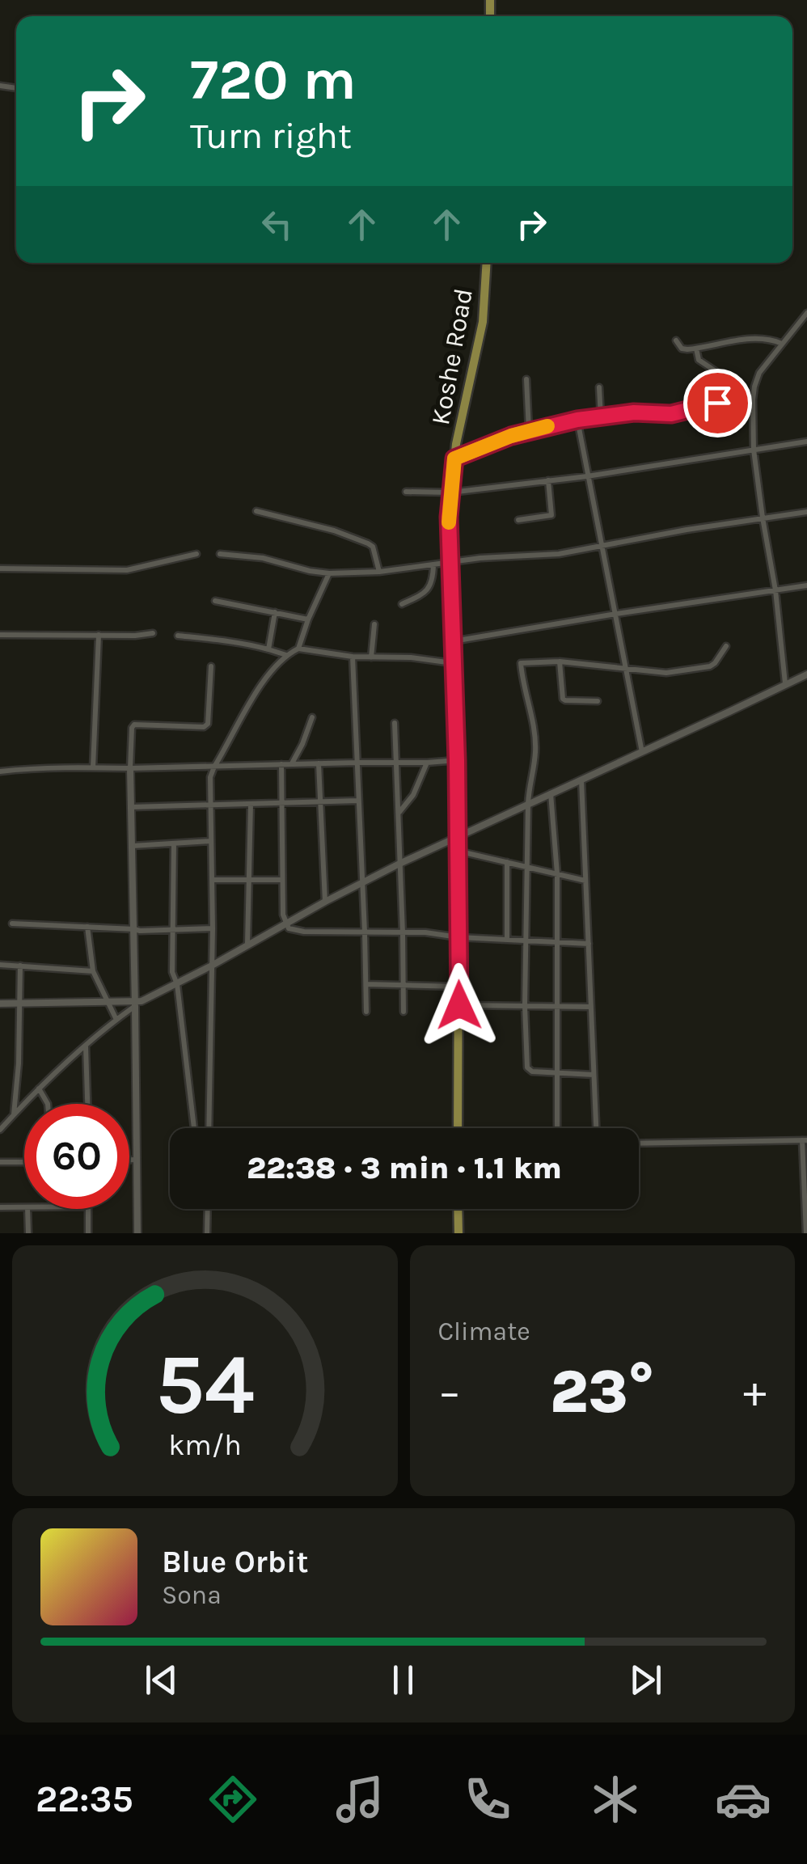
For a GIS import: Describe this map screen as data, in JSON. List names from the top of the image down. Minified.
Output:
{"streets":{"main road":["Koshe Road"]},"page":{"turn":["720 m","Turn right"],"limit":"60","trip":"22:38 · 3 min · 1.1 km","tile":"Climate","heat":["−","23°","+"],"song":["Blue Orbit","Sona"],"tabs":"22:35","gauge":["54","km/h"]}}
